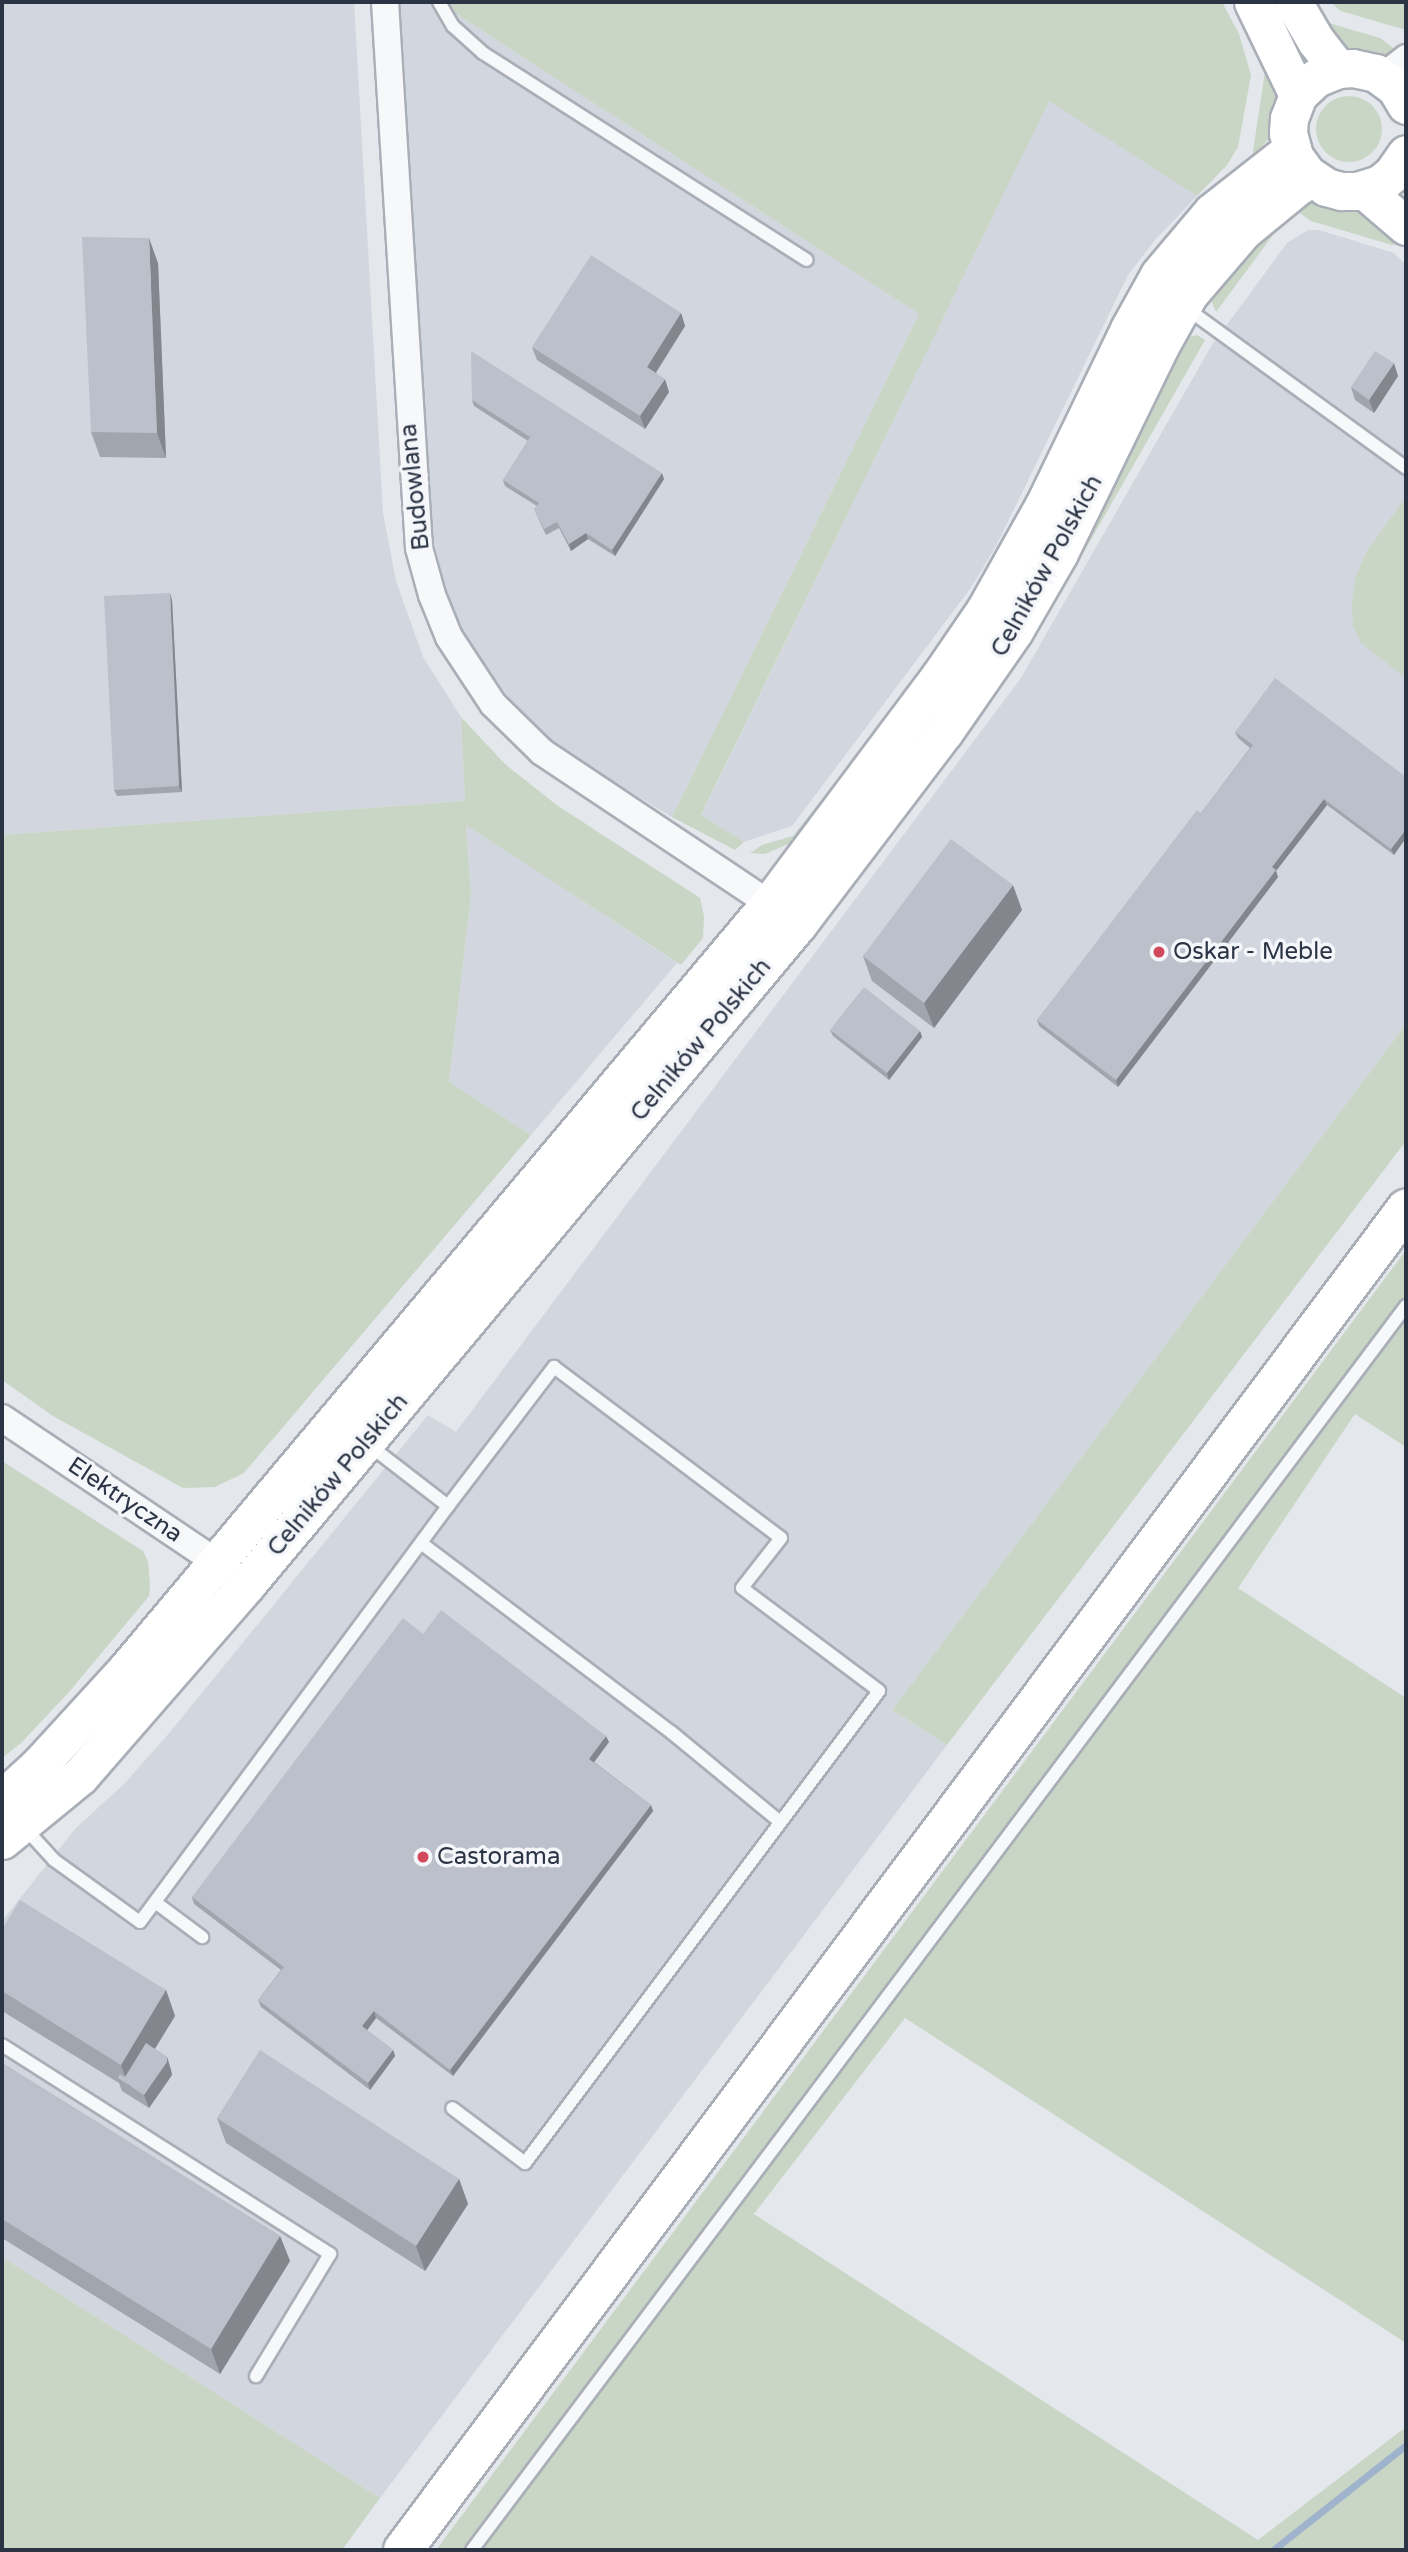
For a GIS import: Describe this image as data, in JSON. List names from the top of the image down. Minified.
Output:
{"streets":{"street":["Budowlana","Celników Polskich","Elektryczna"]},"crossings":[["Budowlana","Celników Polskich"],["Celników Polskich","Elektryczna"]],"places":["Oskar - Meble","Castorama"]}
